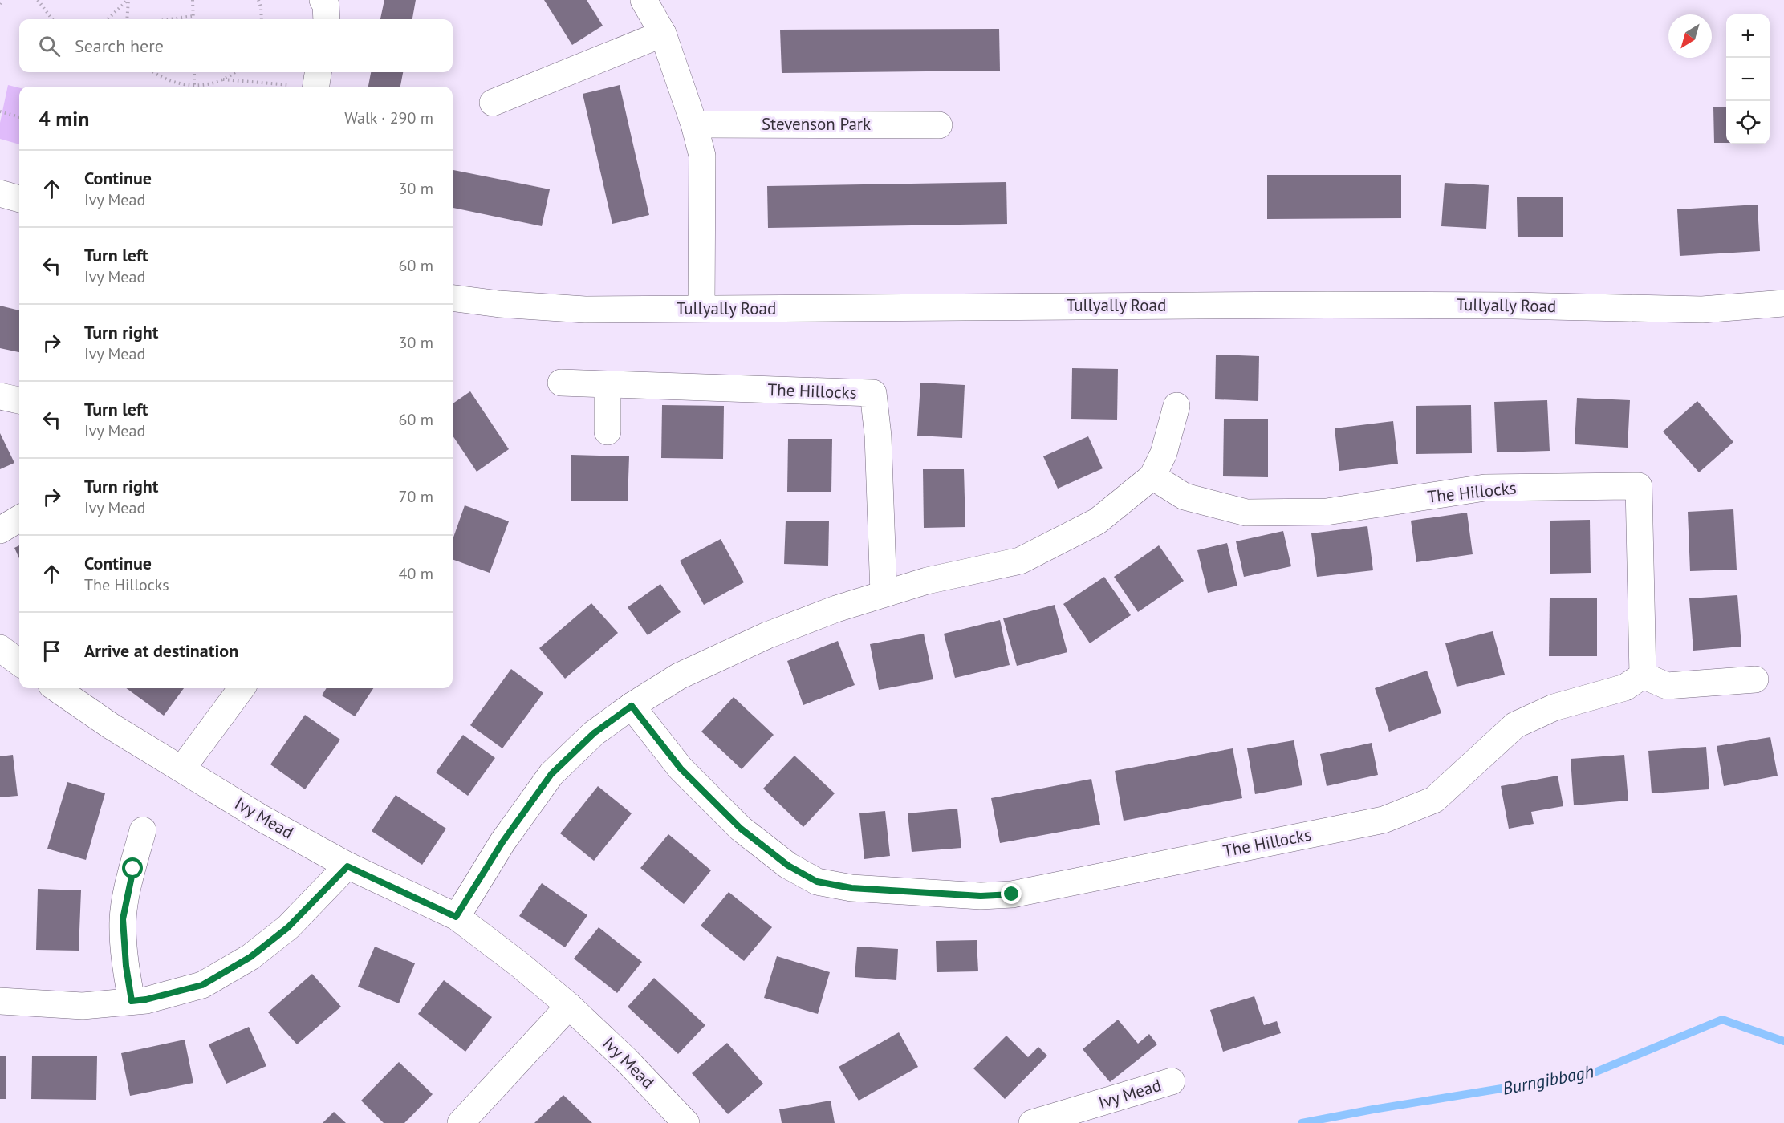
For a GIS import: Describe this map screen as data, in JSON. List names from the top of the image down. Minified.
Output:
{"streets":{"street":["Stevenson Park","Tullyally Road","The Hillocks","Ivy Mead"]},"water":["Burngibbagh"],"north":"bottom left","page":{"map_buttons":["+","−"],"search":"Search here","heading":["4 min","Walk · 290 m"],"list":[["Continue","Ivy Mead","30 m"],["Turn left","Ivy Mead","60 m"],["Turn right","Ivy Mead","30 m"],["Turn left","Ivy Mead","60 m"],["Turn right","Ivy Mead","70 m"],["Continue","The Hillocks","40 m"],"Arrive at destination"]}}
